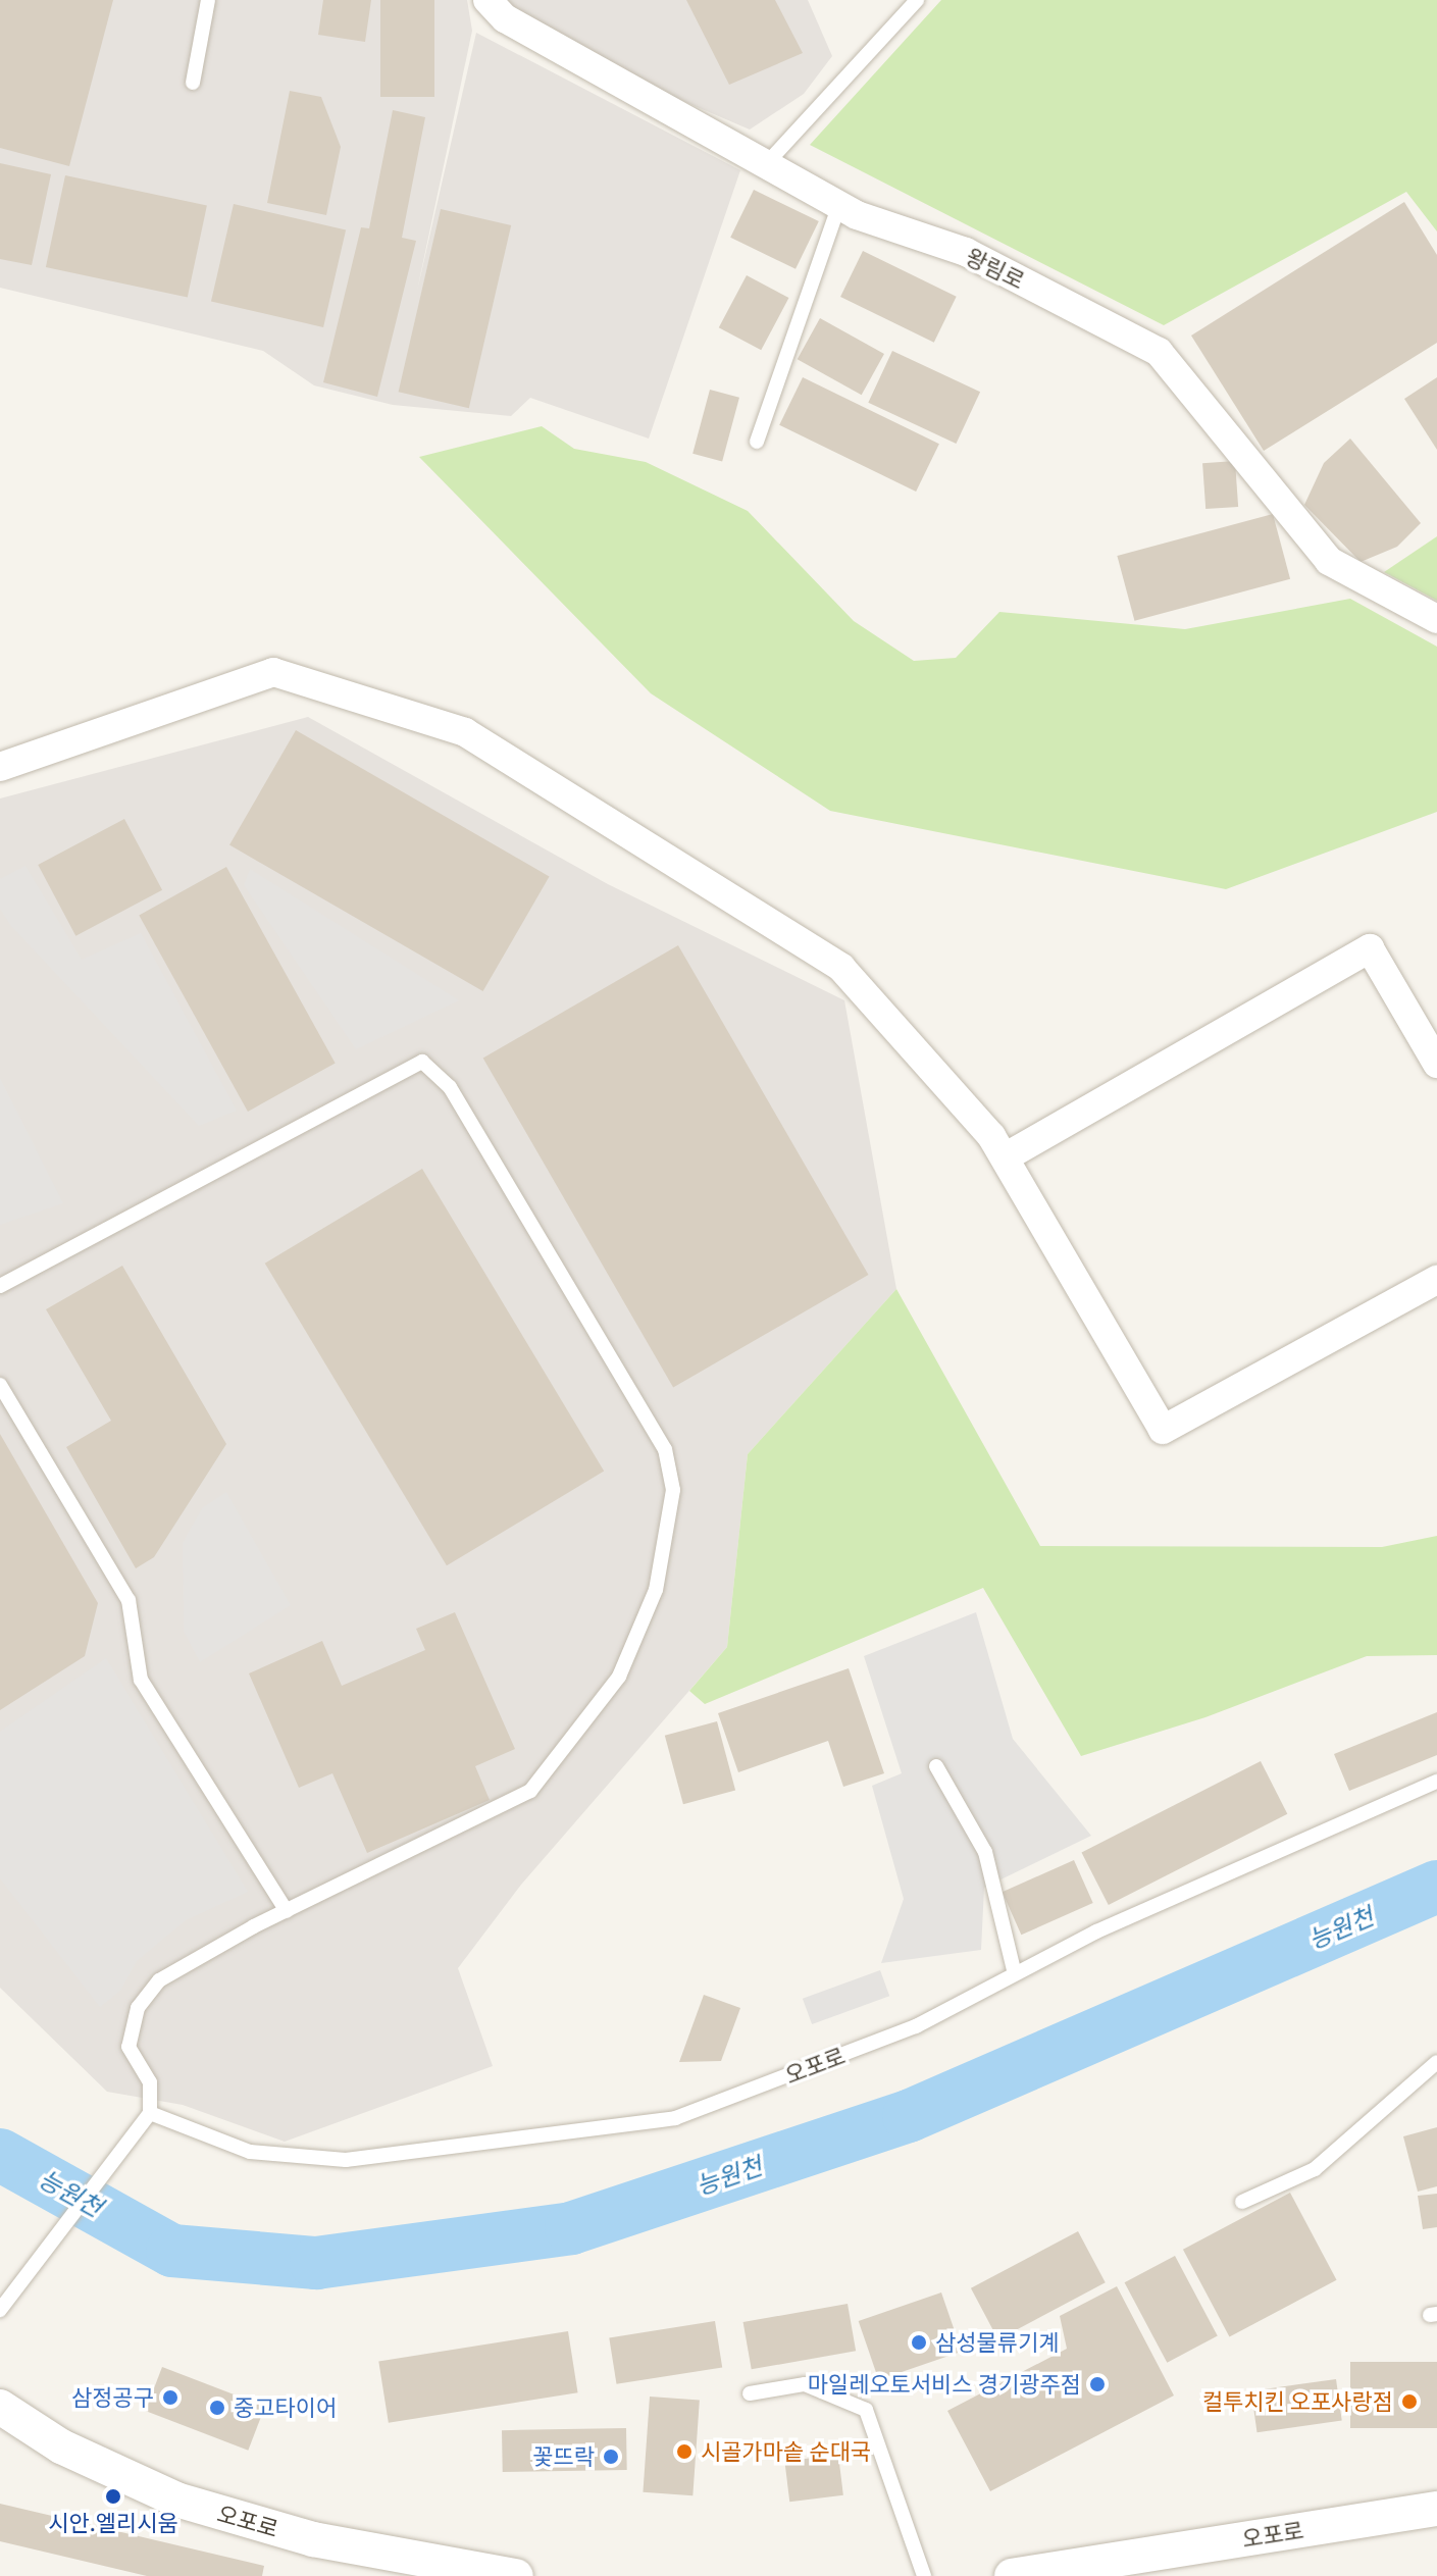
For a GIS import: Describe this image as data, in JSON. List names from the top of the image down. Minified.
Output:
{"streets":{"street":["왕림로","오포로"]},"water":["능원천"],"places":["삼성물류기계","마일레오토서비스 경기광주점","삼정공구","컬투치킨 오포사랑점","중고타이어","시골가마솥 순대국","꽃뜨락","시안.엘리시움"]}
